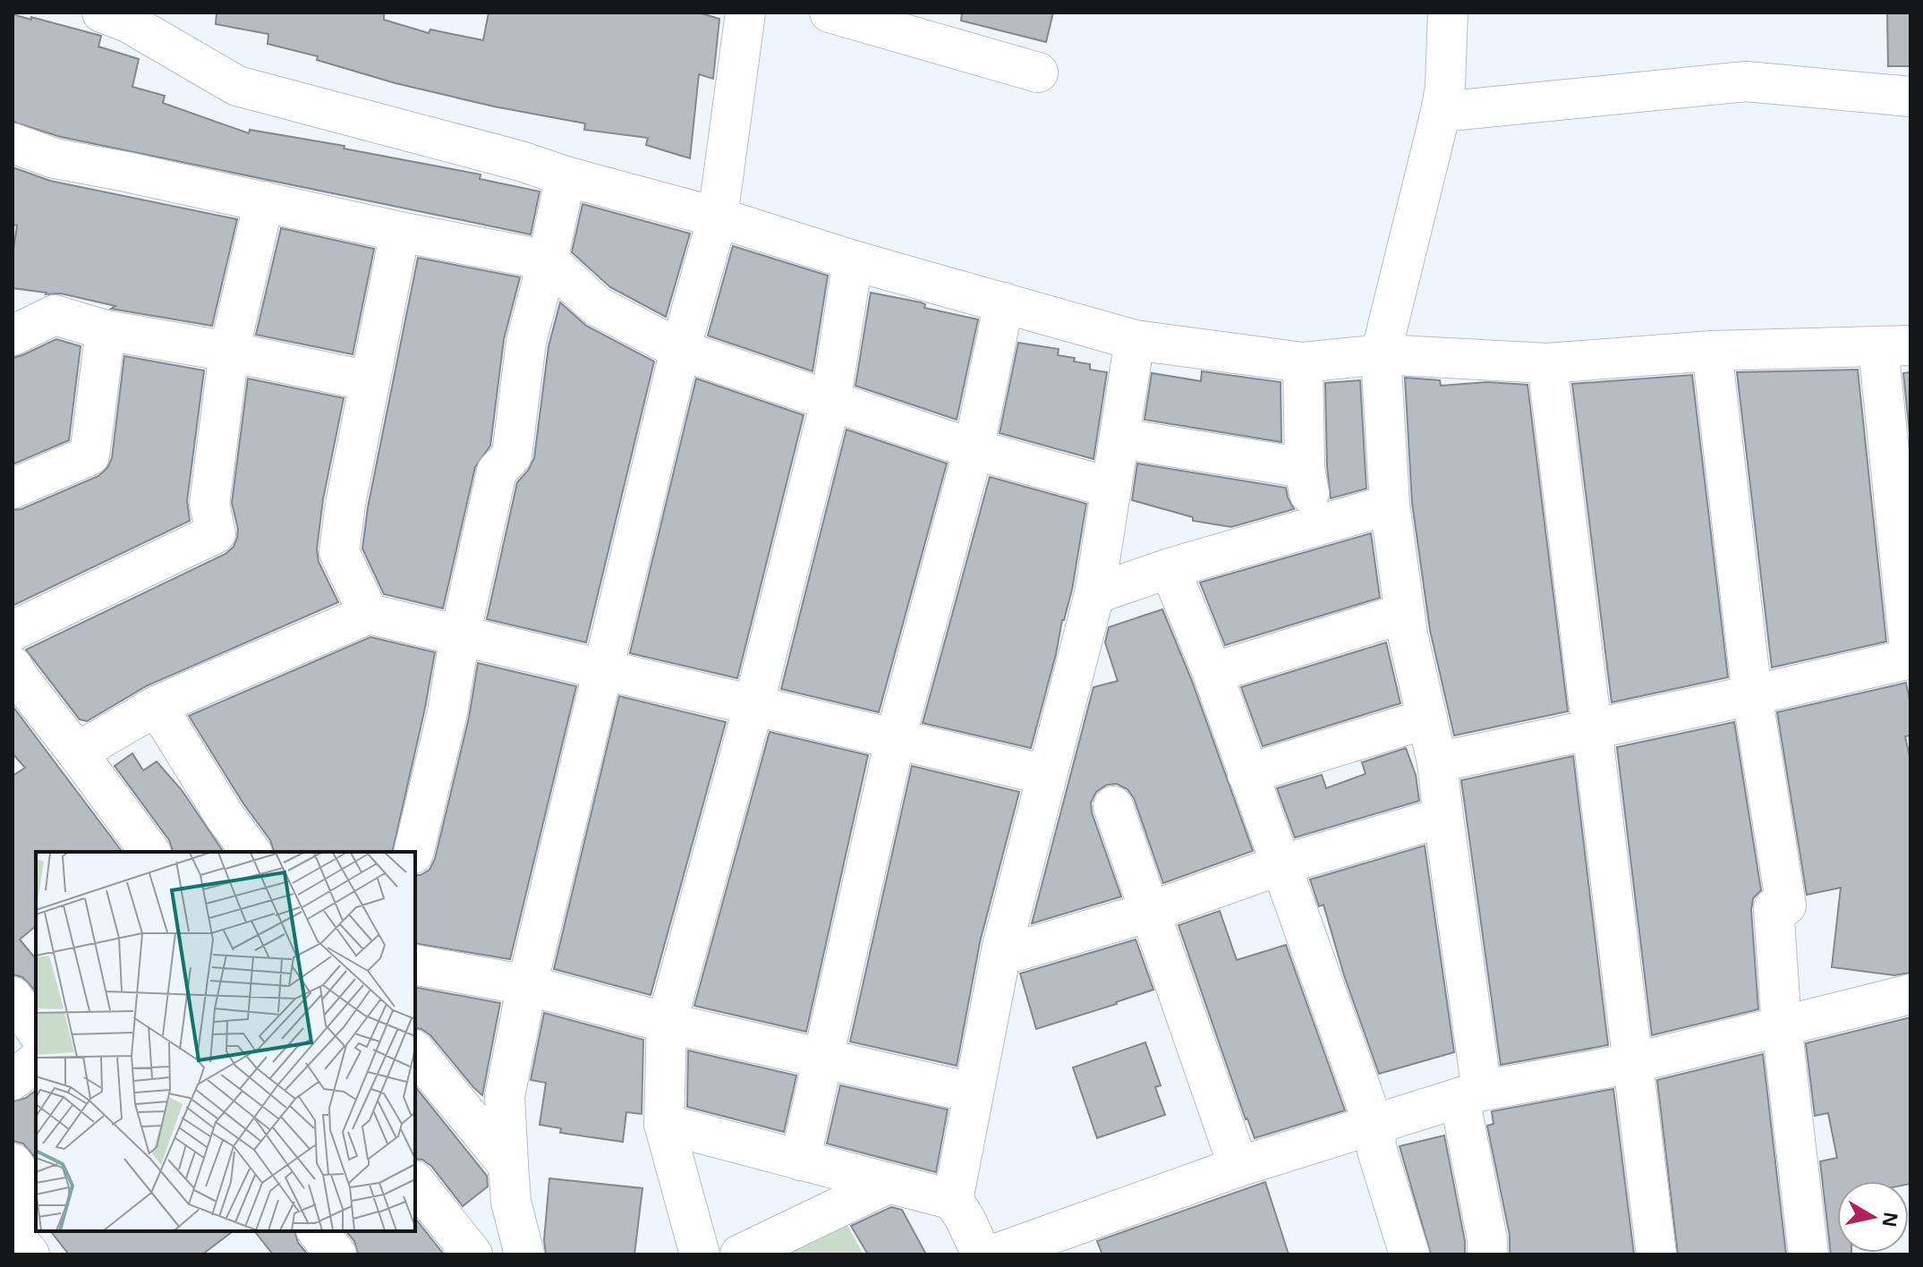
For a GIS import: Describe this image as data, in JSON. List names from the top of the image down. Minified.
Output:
{"north":"right"}
